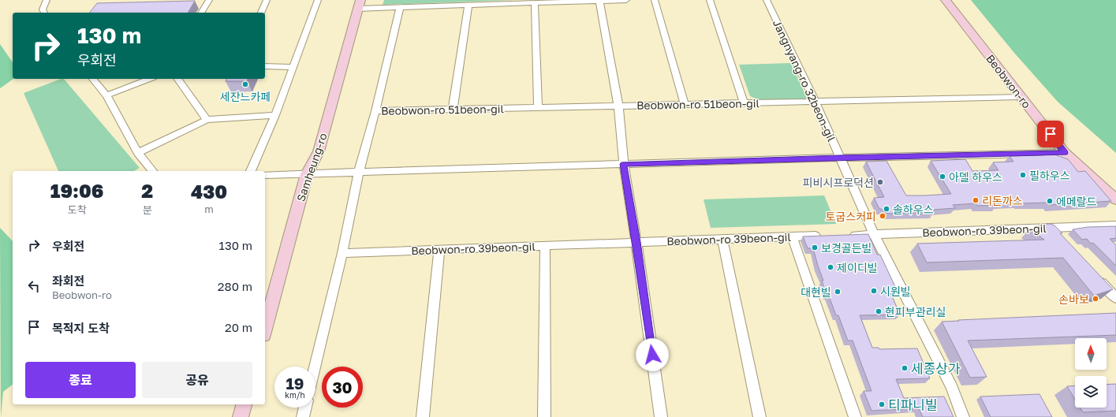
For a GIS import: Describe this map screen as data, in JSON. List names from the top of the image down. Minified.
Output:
{"streets":{"main road":["Beobwon-ro","Samheung-ro"],"street":["Jangnyang-ro 32beon-gil","Beobwon-ro 51beon-gil","Beobwon-ro 39beon-gil"]},"crossings":[["Jangnyang-ro 32beon-gil","Beobwon-ro 51beon-gil"],["Jangnyang-ro 32beon-gil","Beobwon-ro 39beon-gil"],["Beobwon-ro","Beobwon-ro 51beon-gil"]],"places":["세잔느카페","필하우스","아델 하우스","피비시프로덕션","리돈까스","에메랄드","솔하우스","토굽스커피","보경골든빌","제이디빌","시원빌","대현빌","손바보","현피부관리실","세종상가","티파니빌"],"north":"top","page":{"turn":["130 m","우회전"],"eta":["19:06","도착","2","분","430","m"],"list":[{"name":"우회전","value":"130 m"},{"name":"좌회전","note":"Beobwon-ro","value":"280 m"},{"name":"목적지 도착","value":"20 m"}],"buttons":["종료","공유"],"speed":"19 km/h","limit":"30"}}
